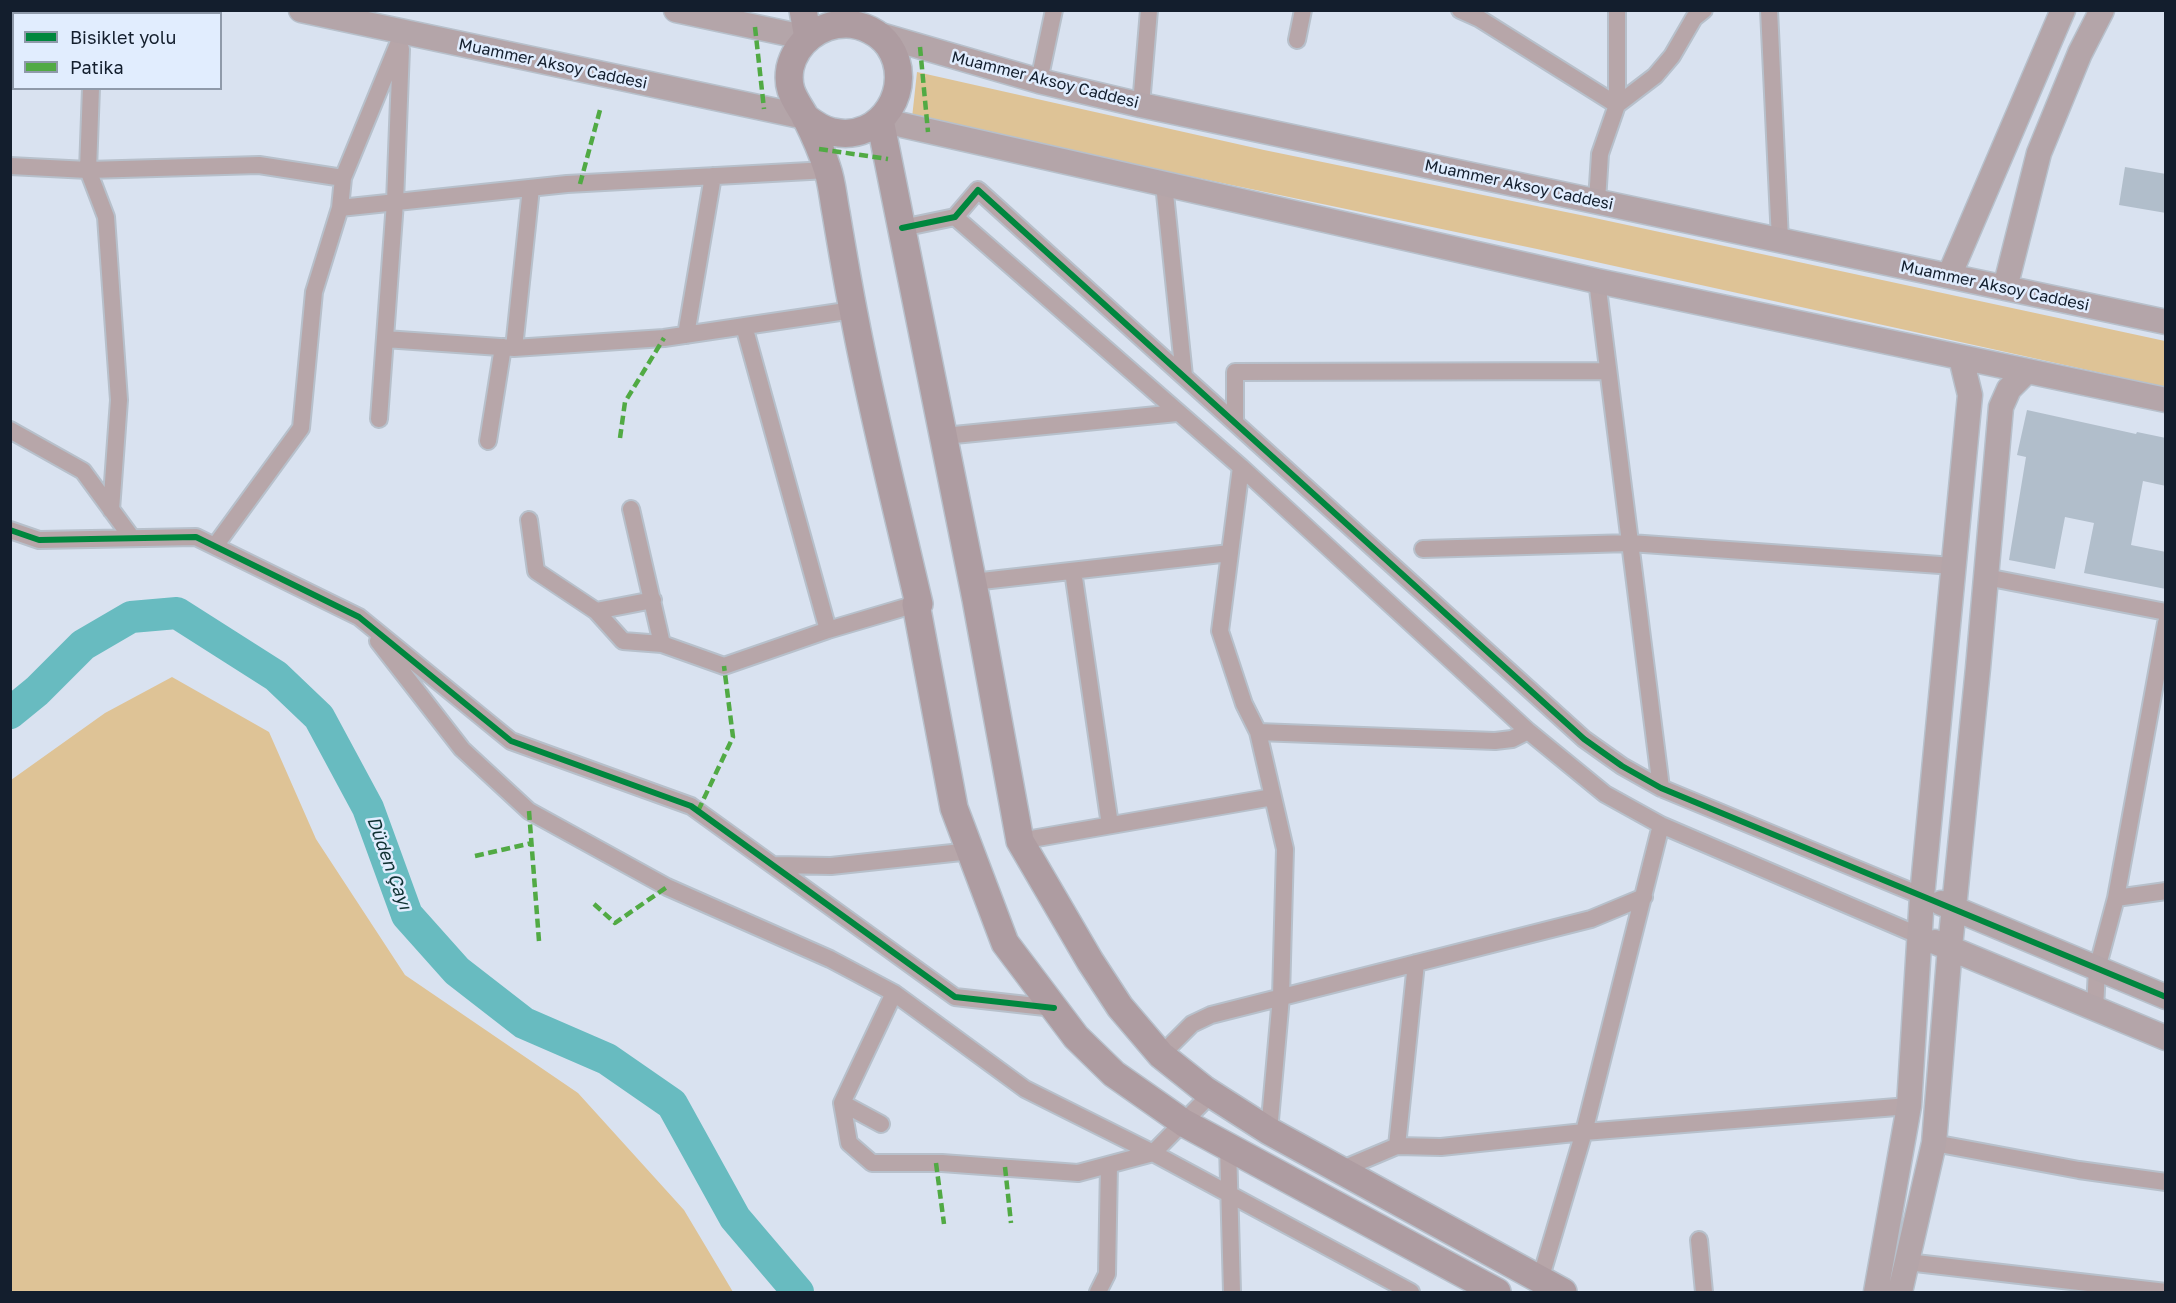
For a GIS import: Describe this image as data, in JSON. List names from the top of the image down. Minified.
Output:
{"streets":{"main road":["Muammer Aksoy Caddesi"]},"water":["Düden Çayı"],"legend":["Bisiklet yolu","Patika"]}
